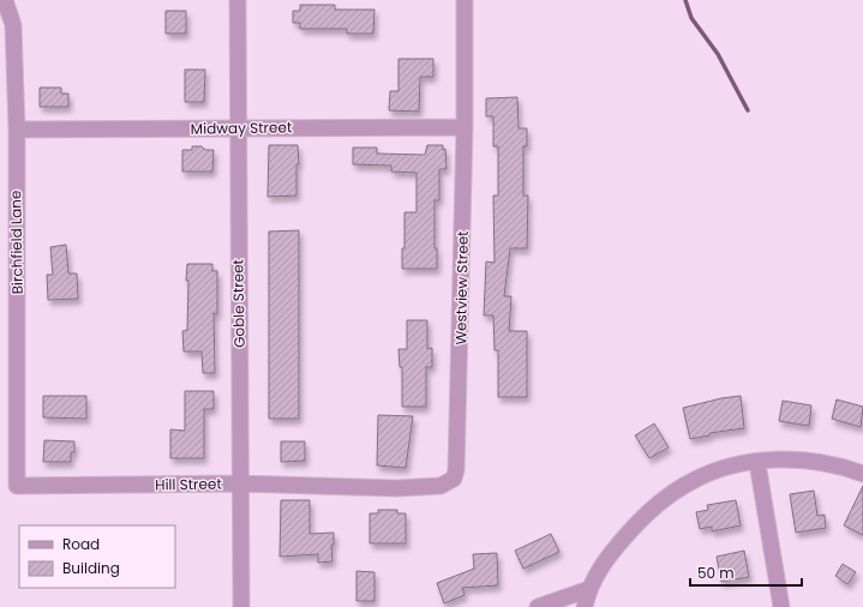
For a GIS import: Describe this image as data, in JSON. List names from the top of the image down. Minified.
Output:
{"streets":{"street":["Midway Street","Birchfield Lane","Westview Street","Goble Street","Hill Street"]},"crossings":[["Midway Street","Birchfield Lane"],["Midway Street","Westview Street"],["Midway Street","Goble Street"],["Birchfield Lane","Hill Street"],["Westview Street","Hill Street"],["Goble Street","Hill Street"]],"legend":["Road","Building"],"scale_bar":"50 m"}
